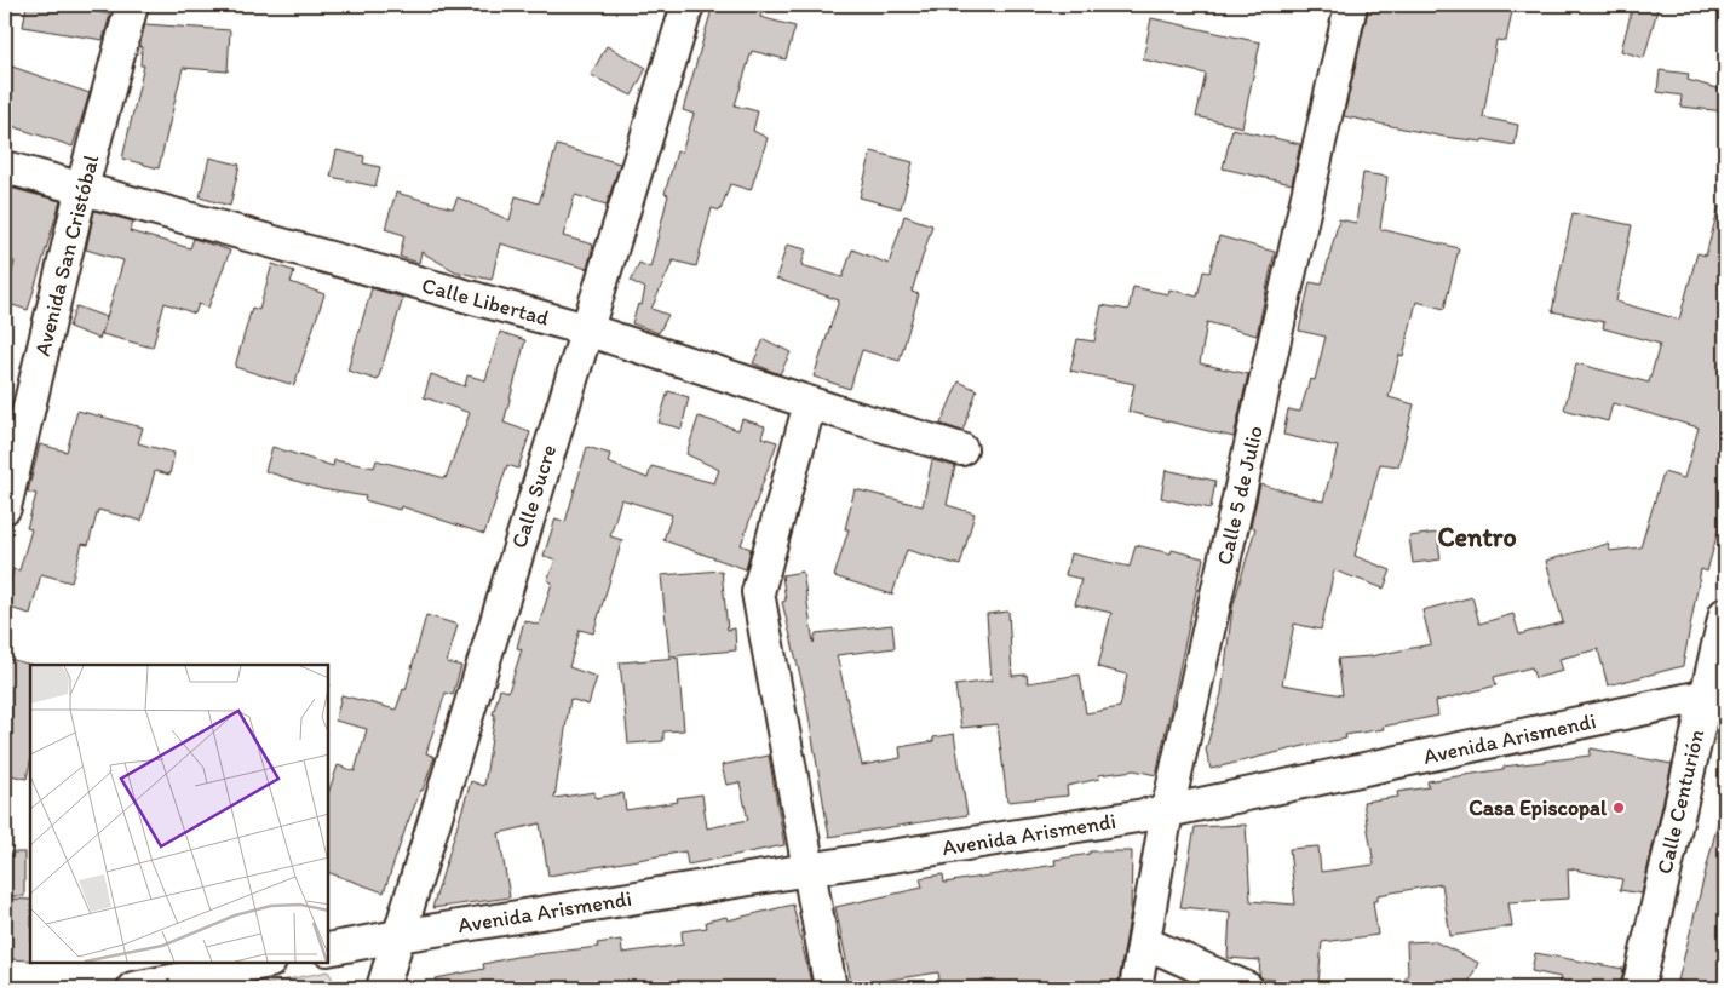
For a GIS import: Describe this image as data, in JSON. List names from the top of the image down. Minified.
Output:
{"streets":{"street":["Avenida San Cristóbal","Calle Libertad","Calle 5 de Julio","Calle Sucre","Avenida Arismendi","Calle Centurión"]},"crossings":[["Avenida San Cristóbal","Calle Libertad"],["Calle Libertad","Calle Sucre"],["Calle 5 de Julio","Avenida Arismendi"],["Calle Sucre","Avenida Arismendi"],["Avenida Arismendi","Calle Centurión"]],"districts":["Centro"],"places":["Casa Episcopal"]}
